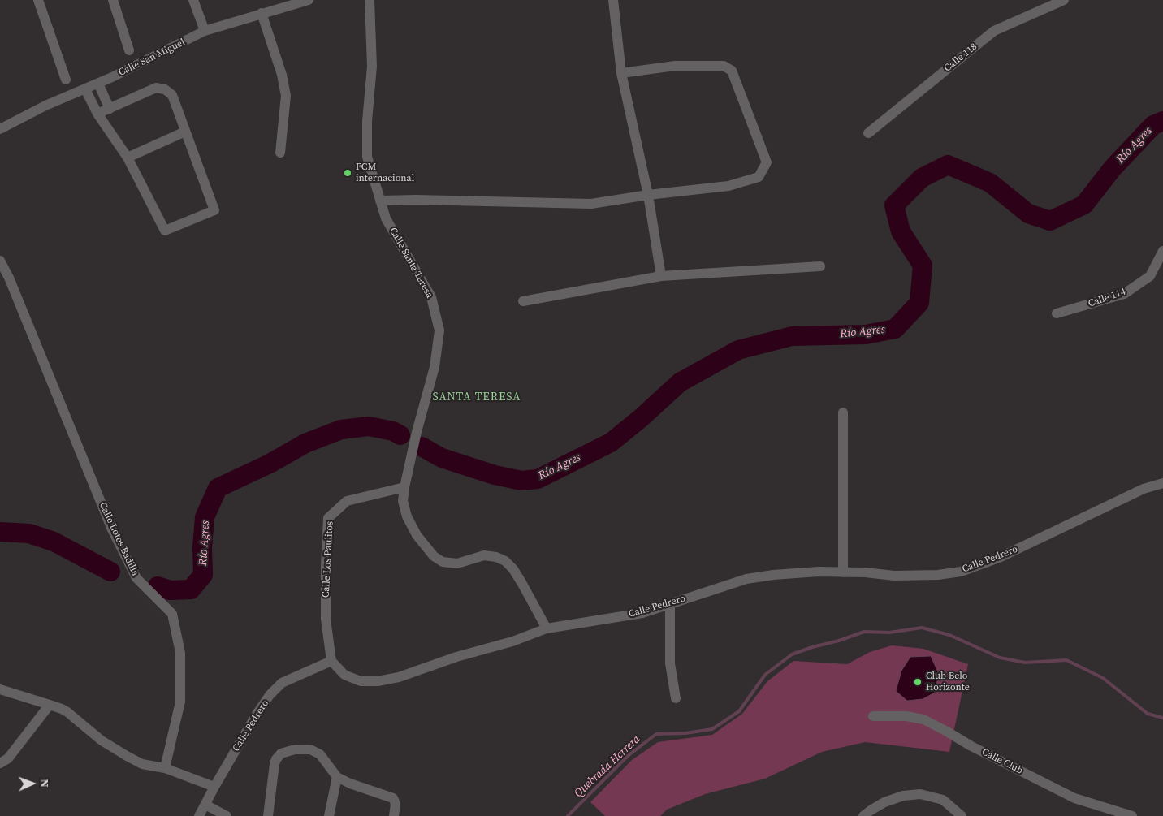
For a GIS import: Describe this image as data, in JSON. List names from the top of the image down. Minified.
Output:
{"streets":{"street":["Calle San Miguel","Calle 118","Calle Santa Teresa","Calle 114","Calle Lotes Badilla","Calle Los Paulitos","Calle Pedrero","Calle Club"]},"crossings":[["Calle Santa Teresa","Calle Los Paulitos"],["Calle Santa Teresa","Calle Pedrero"],["Calle Los Paulitos","Calle Pedrero"]],"districts":["SANTA TERESA"],"water":["Río Agres","Quebrada Herrera"],"places":["FCM internacional","Club Belo Horizonte"],"north":"right"}
